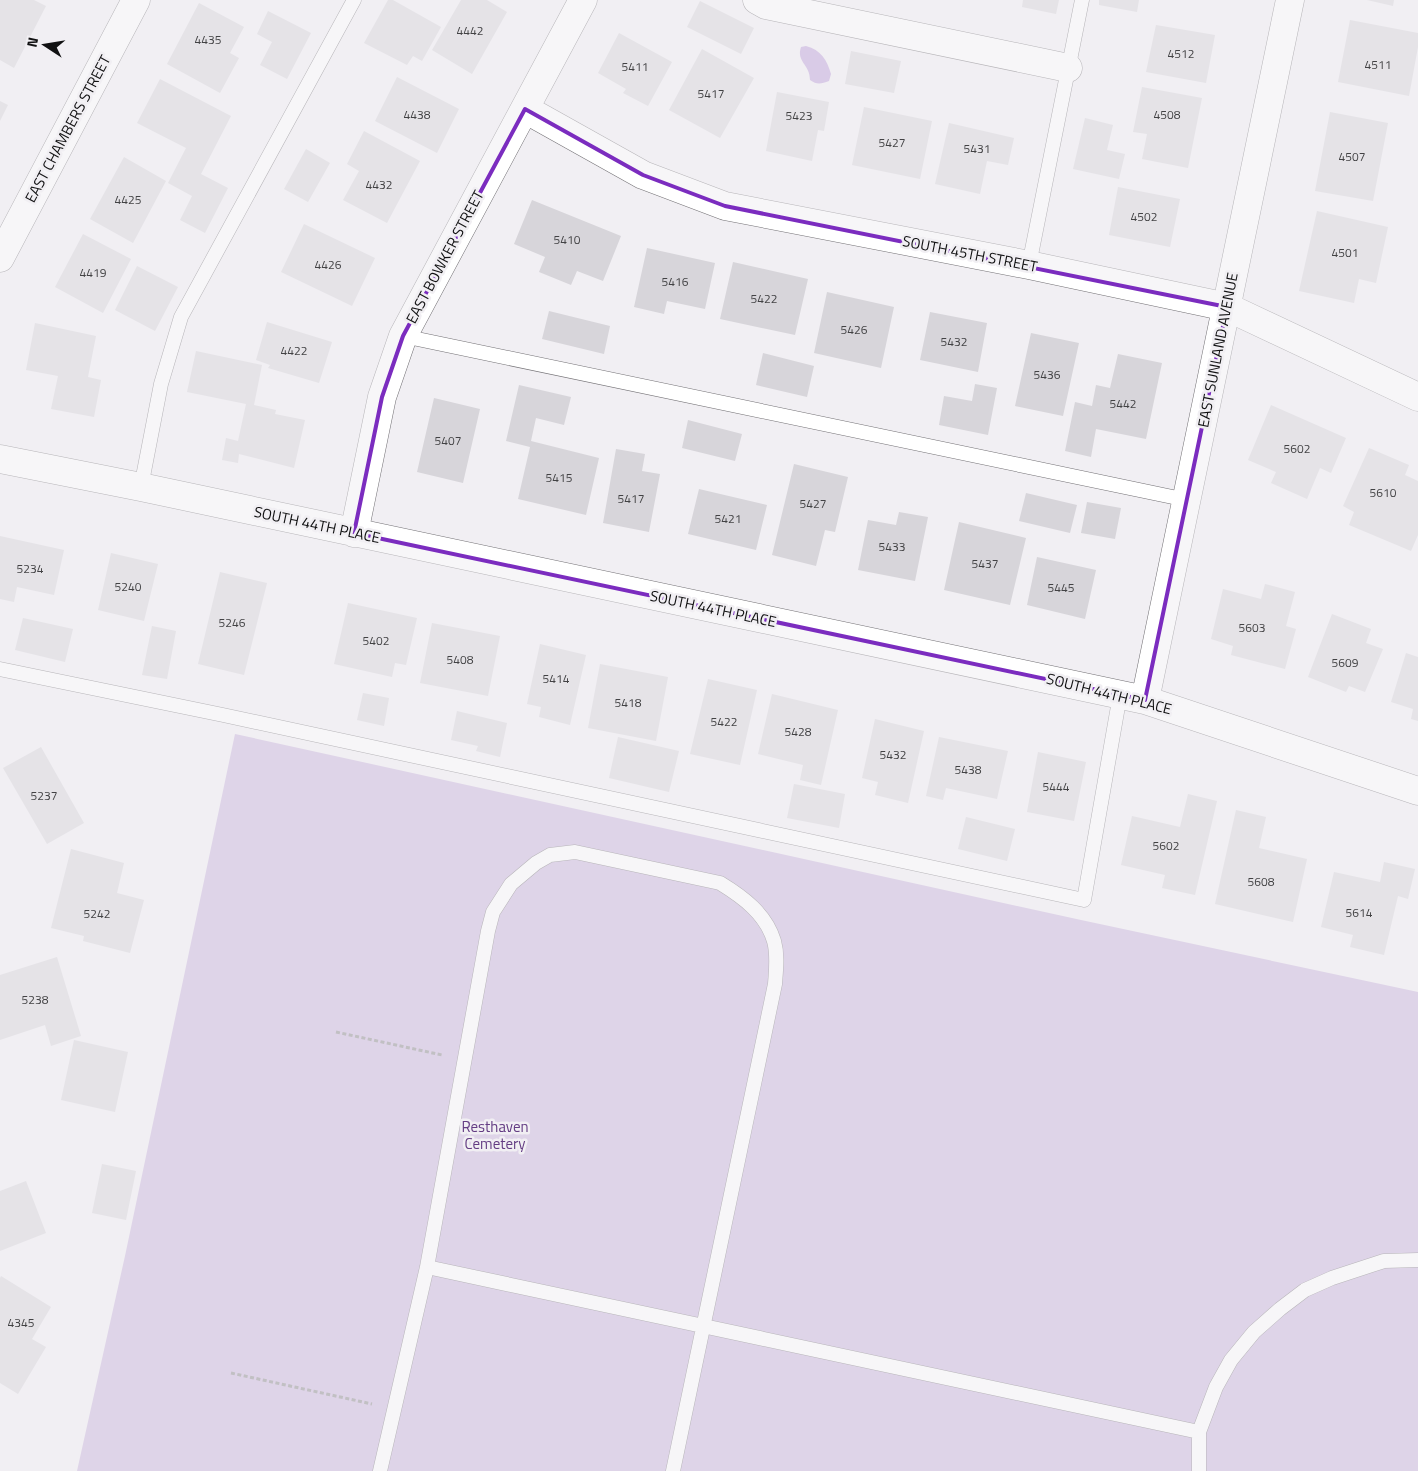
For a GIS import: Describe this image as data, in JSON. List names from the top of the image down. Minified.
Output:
{"streets":{"street":["EAST CHAMBERS STREET","SOUTH 45TH STREET","EAST BOWKER STREET","EAST SUNLAND AVENUE","SOUTH 44TH PLACE"]},"crossings":[["SOUTH 45TH STREET","EAST BOWKER STREET"],["SOUTH 45TH STREET","EAST SUNLAND AVENUE"],["EAST BOWKER STREET","SOUTH 44TH PLACE"],["EAST SUNLAND AVENUE","SOUTH 44TH PLACE"]],"parks":["Resthaven Cemetery"],"house_numbers":["4442","4435","4512","4511","5411","5417","4438","4508","5423","5427","5431","4507","4432","4425","4502","5410","4501","4426","4419","5416","5422","5426","5432","4422","5436","5442","5407","5602","5415","5610","5417","5427","5421","5433","5437","5234","5240","5445","5246","5603","5402","5408","5609","5414","5418","5422","5428","5432","5438","5444","5237","5602","5608","5614","5242","5238","4345"],"north":"left"}
